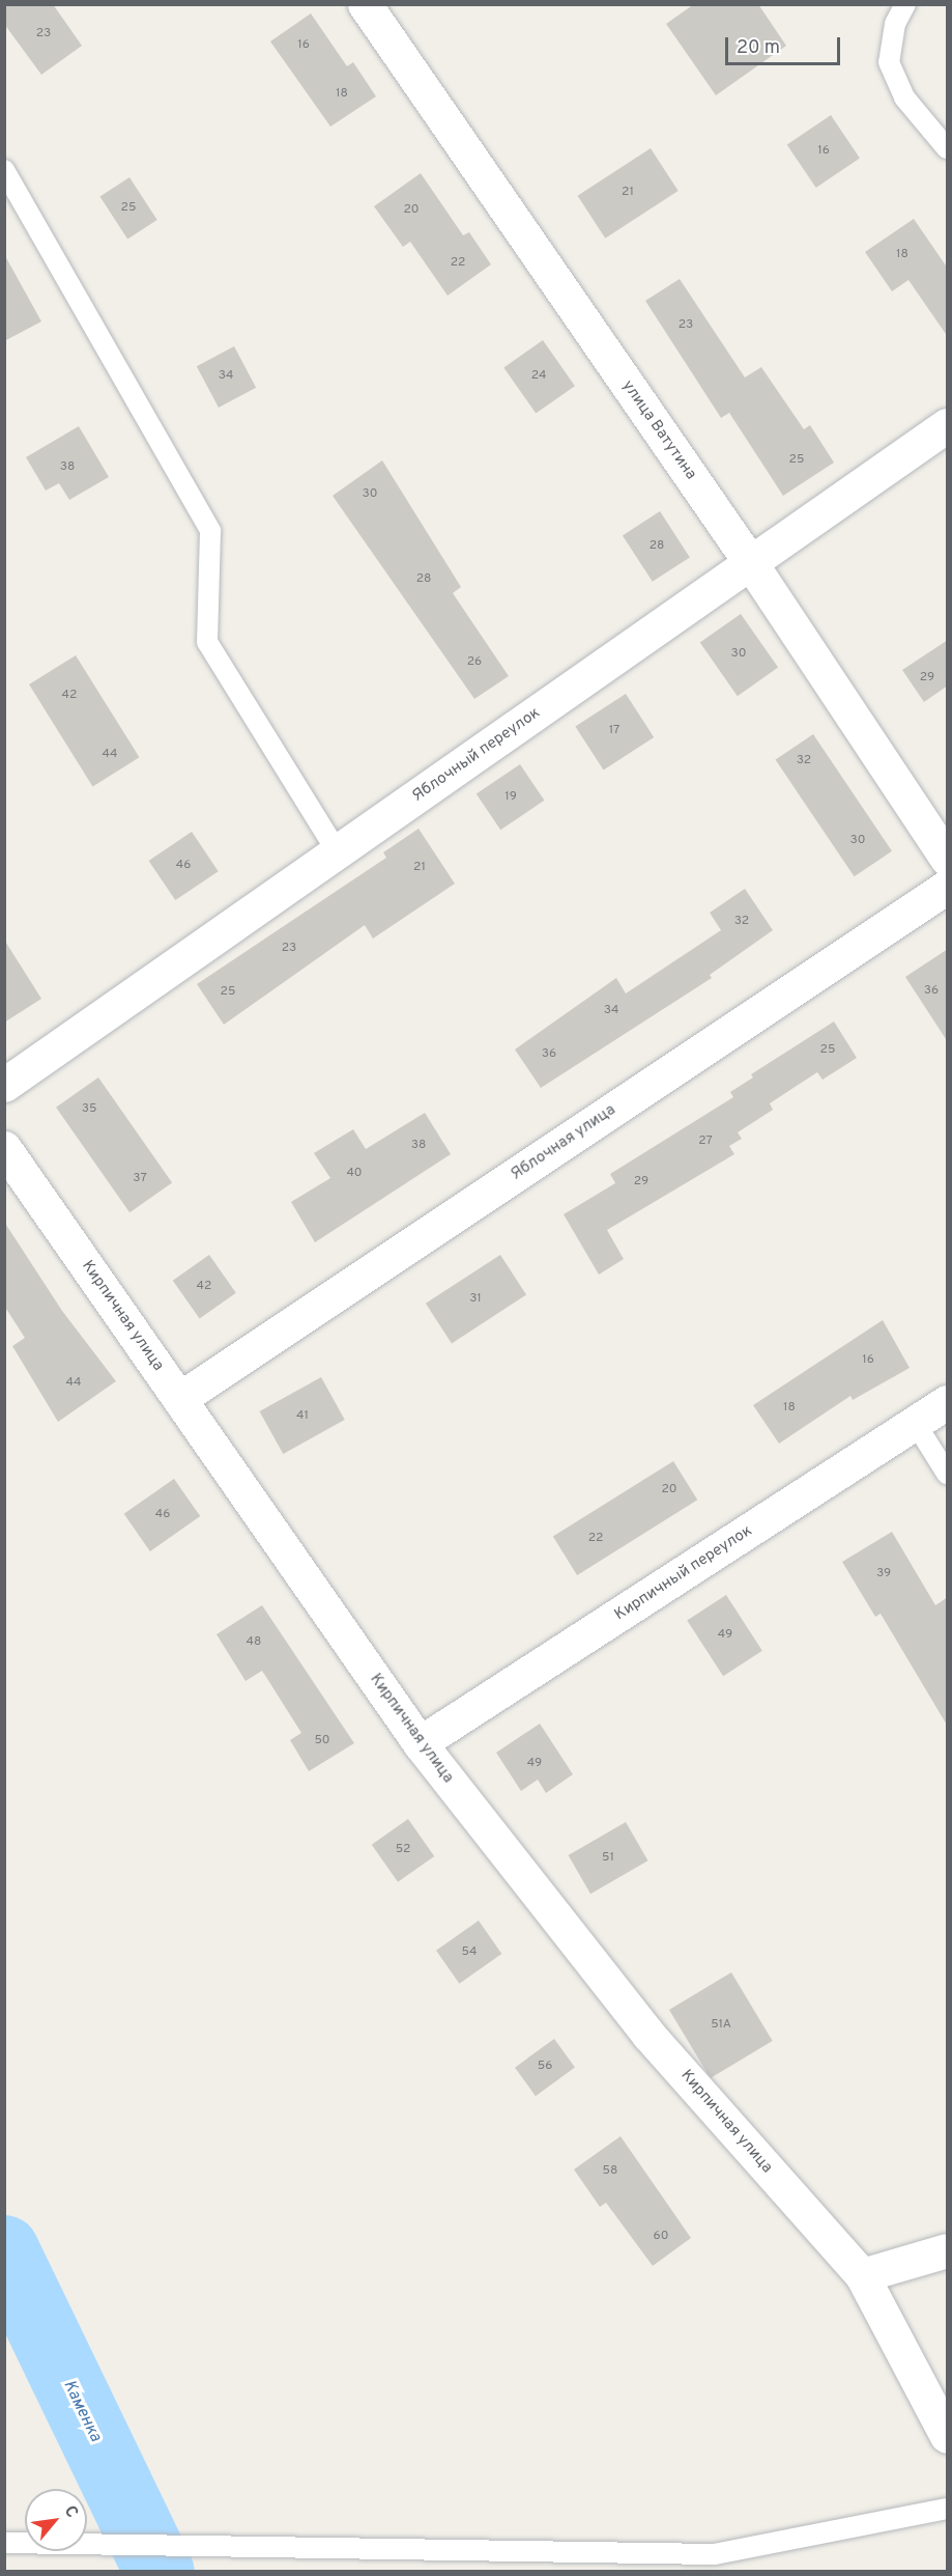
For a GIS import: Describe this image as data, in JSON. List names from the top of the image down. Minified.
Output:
{"streets":{"street":["улица Ватутина","Яблочный переулок","Яблочная улица","Кирпичная улица","Кирпичный переулок"]},"crossings":[["улица Ватутина","Яблочный переулок"],["Яблочная улица","Кирпичная улица"],["Кирпичная улица","Кирпичный переулок"]],"water":["Каменка"],"house_numbers":["23","16","18","16","21","25","20","18","22","23","34","24","25","38","30","28","28","30","26","29","42","17","44","32","19","30","46","21","32","23","36","25","34","25","36","35","27","38","40","37","29","42","31","16","44","18","41","20","46","22","39","49","48","50","49","52","51","54","51А","56","58","60"],"scale_bar":"20 m","north":"top right"}
